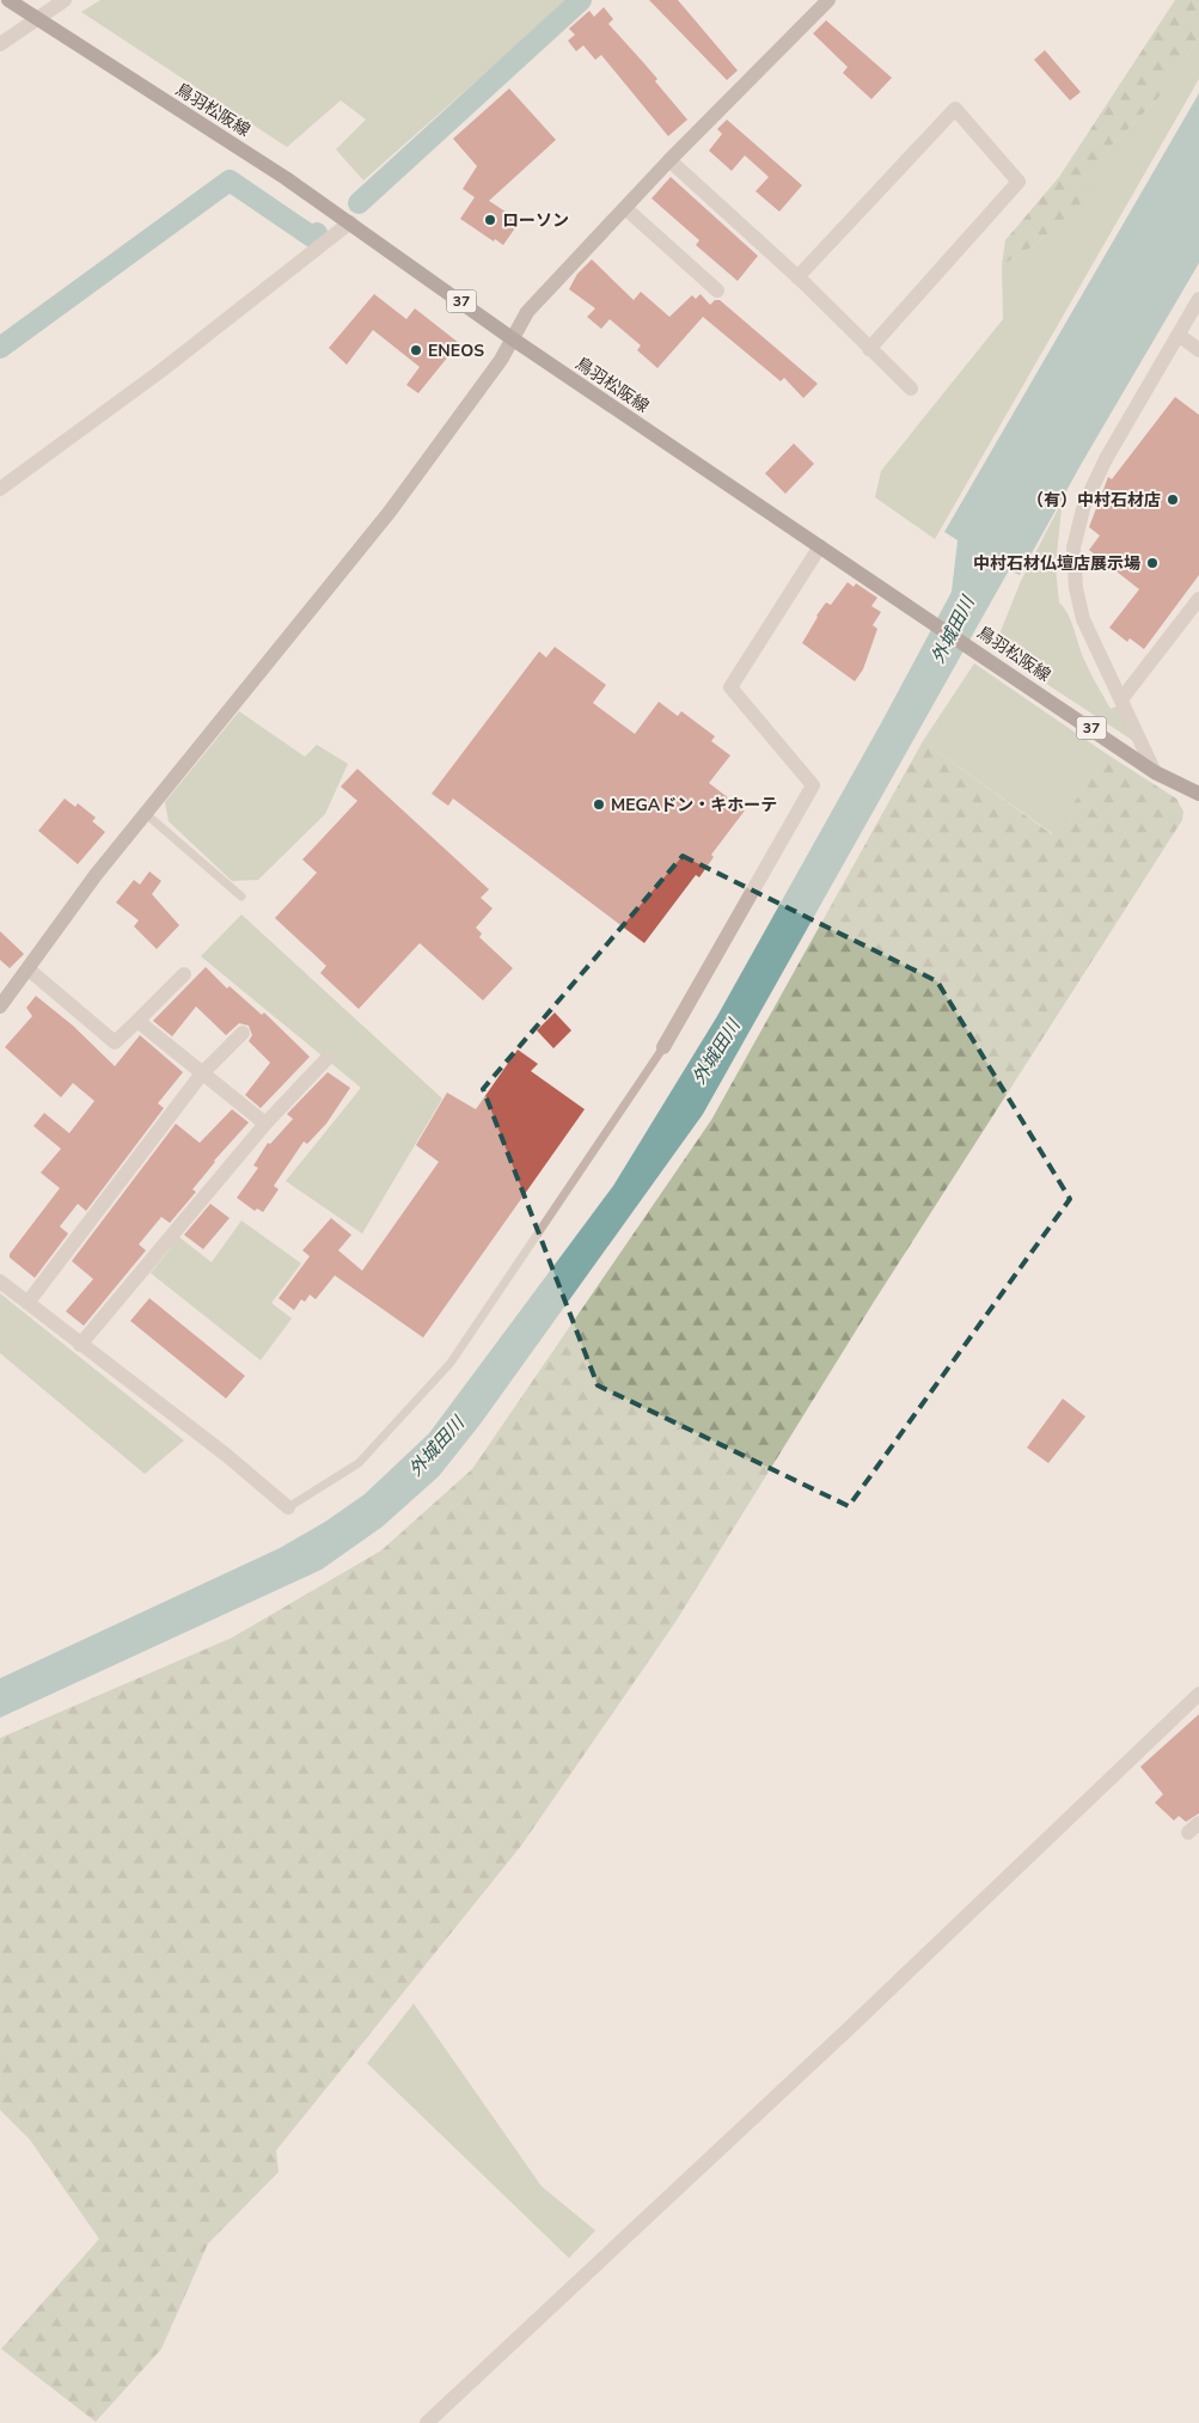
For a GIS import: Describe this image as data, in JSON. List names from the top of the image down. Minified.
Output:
{"streets":{"main road":["鳥羽松阪線","37"]},"water":["外城田川"],"places":["ローソン","ENEOS","（有）中村石材店","中村石材仏壇店展示場","MEGAドン・キホーテ"]}
